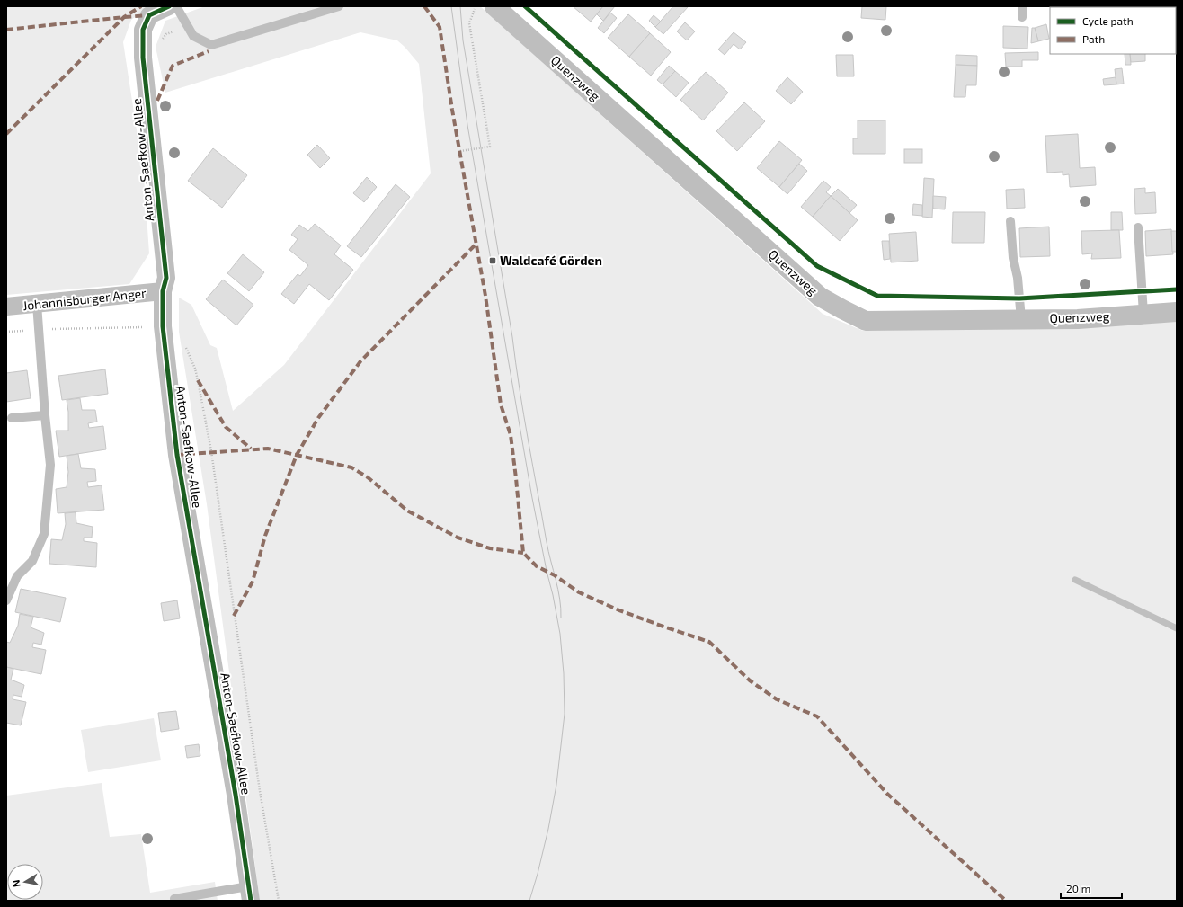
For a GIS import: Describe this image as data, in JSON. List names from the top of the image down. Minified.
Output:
{"streets":{"street":["Quenzweg","Anton-Saefkow-Allee","Johannisburger Anger"]},"crossings":[["Anton-Saefkow-Allee","Johannisburger Anger"]],"places":{"transit":["Waldcafé Görden"]},"legend":["Cycle path","Path"],"scale_bar":"20 m","north":"left"}
